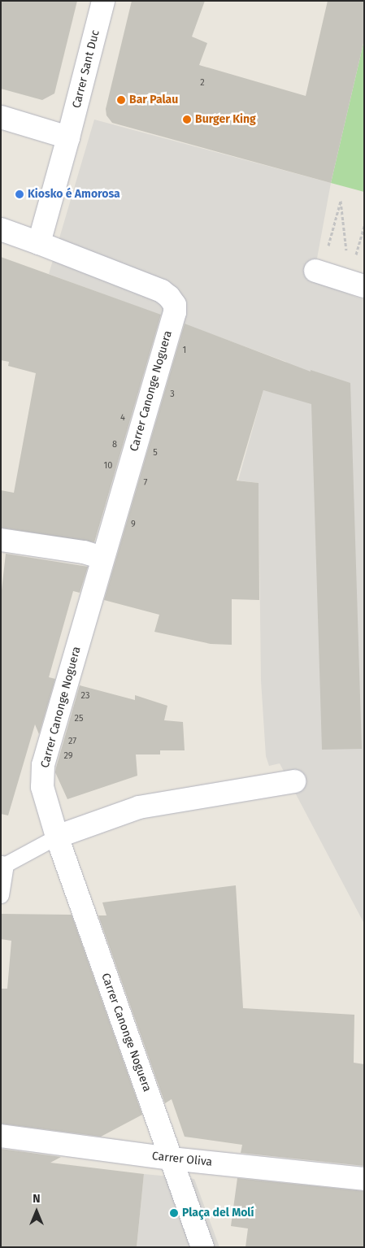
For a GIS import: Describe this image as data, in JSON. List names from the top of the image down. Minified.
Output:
{"streets":{"street":["Carrer Sant Duc","Carrer Canonge Noguera","Carrer Oliva"]},"crossings":[["Carrer Sant Duc","Carrer Canonge Noguera"],["Carrer Canonge Noguera","Carrer Oliva"]],"places":["Bar Palau","Burger King","Kiosko é Amorosa","Plaça del Molí"],"house_numbers":["2","1","3","4","8","5","10","7","9","23","25","27","29"],"north":"top"}
